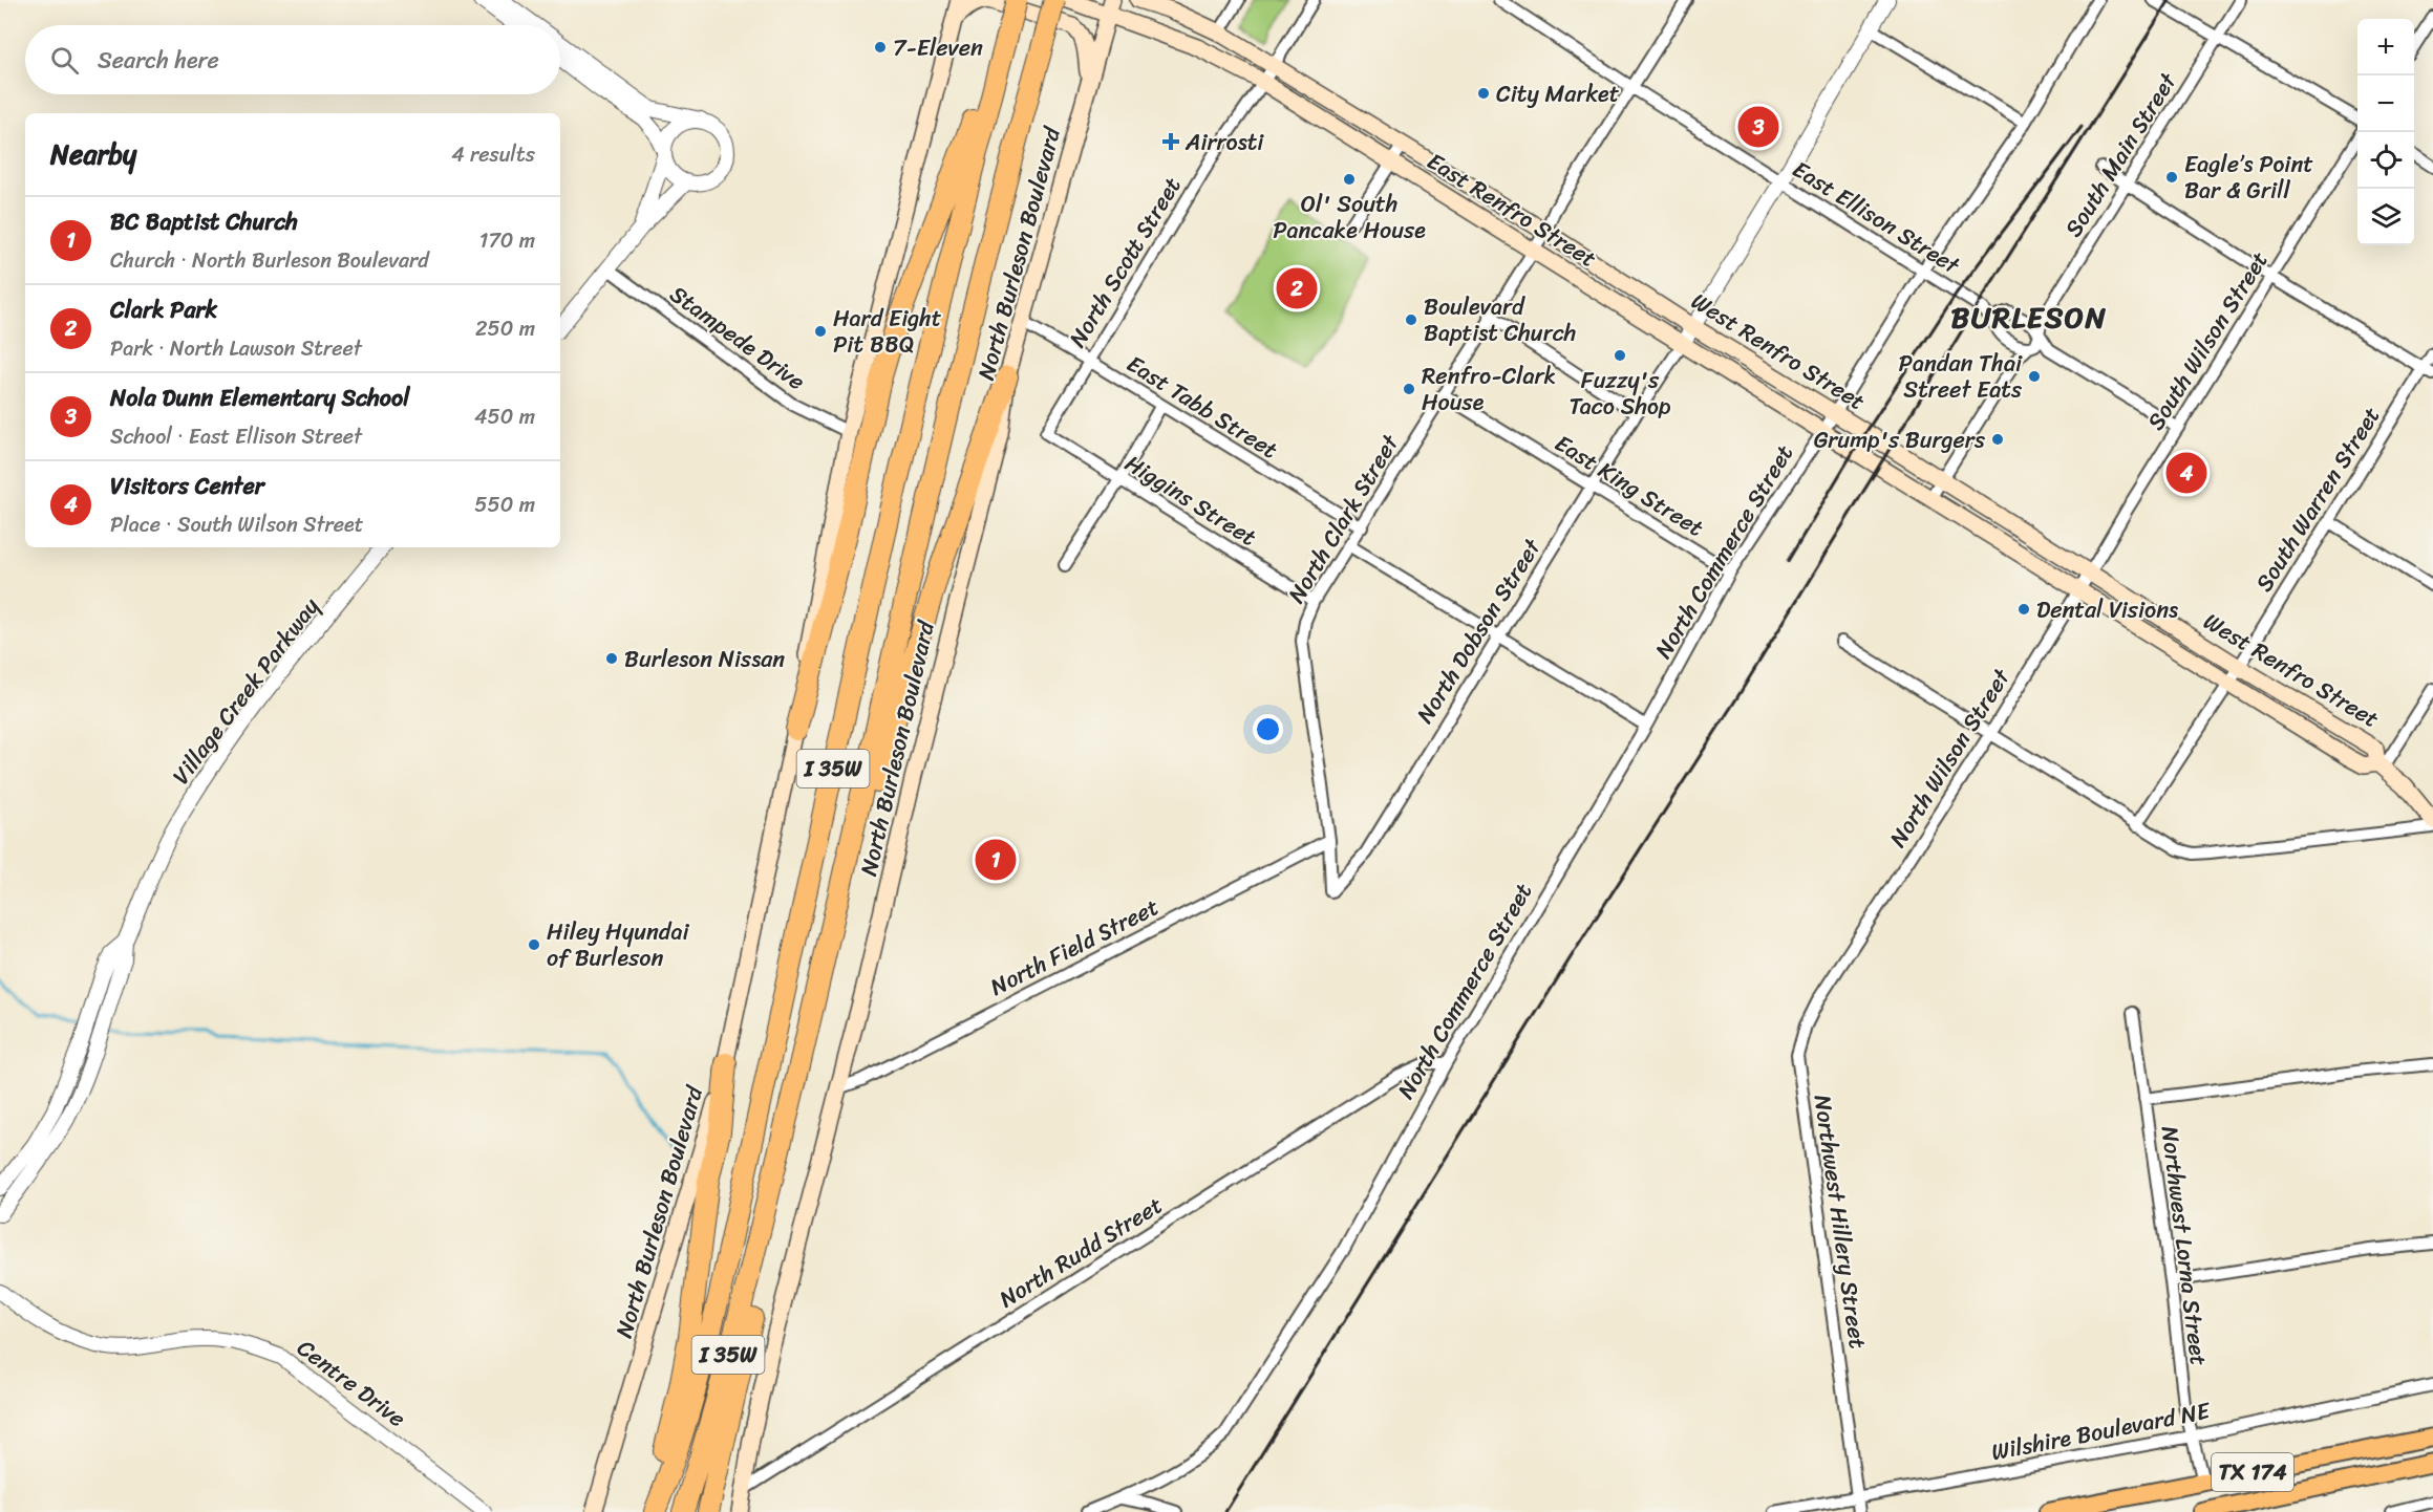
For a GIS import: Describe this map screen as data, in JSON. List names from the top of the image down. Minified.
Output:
{"streets":{"highway":["I 35W"],"main road":["East Renfro Street","North Burleson Boulevard","West Renfro Street","TX 174"],"street":["South Main Street","East Ellison Street","North Scott Street","Stampede Drive","South Wilson Street","East Tabb Street","East King Street","South Warren Street","Higgins Street","North Clark Street","North Commerce Street","North Dobson Street","Village Creek Parkway","North Wilson Street","North Field Street","Northwest Hillery Street","Northwest Lorna Street","North Rudd Street","Centre Drive","Wilshire Boulevard NE"]},"crossings":[["South Main Street","East Ellison Street"],["East Renfro Street","North Burleson Boulevard"],["East Renfro Street","North Scott Street"],["East Renfro Street","West Renfro Street"],["East Renfro Street","North Clark Street"],["East Renfro Street","North Commerce Street"],["East Renfro Street","North Dobson Street"],["East Ellison Street","North Clark Street"],["East Ellison Street","North Commerce Street"],["North Burleson Boulevard","Stampede Drive"],["North Burleson Boulevard","East Tabb Street"],["North Burleson Boulevard","North Field Street"],["North Burleson Boulevard","North Rudd Street"],["North Scott Street","West Renfro Street"],["North Scott Street","East Tabb Street"],["North Scott Street","Higgins Street"],["South Wilson Street","West Renfro Street"],["South Wilson Street","North Wilson Street"],["West Renfro Street","South Warren Street"],["West Renfro Street","North Clark Street"],["West Renfro Street","North Commerce Street"],["West Renfro Street","North Wilson Street"],["East Tabb Street","North Clark Street"],["East King Street","North Clark Street"],["East King Street","North Commerce Street"],["East King Street","North Dobson Street"],["Higgins Street","North Clark Street"],["North Clark Street","North Dobson Street"],["North Clark Street","North Field Street"],["North Commerce Street","North Rudd Street"],["North Dobson Street","North Field Street"],["North Wilson Street","Northwest Hillery Street"],["Northwest Hillery Street","Wilshire Boulevard NE"],["Northwest Lorna Street","Wilshire Boulevard NE"],["Northwest Lorna Street","TX 174"]],"districts":["BURLESON"],"places":{"other":["7-Eleven","City Market","Eagle’s Point Bar & Grill","Ol' South Pancake House","Boulevard Baptist Church","Hard Eight Pit BBQ","Fuzzy's Taco Shop","Pandan Thai Street Eats","Renfro-Clark House","Grump's Burgers","Dental Visions","Burleson Nissan","Hiley Hyundai of Burleson"],"health":["Airrosti"]},"page":{"map_buttons":["+","−"],"search":"Search here","pins":["3","2","4","1"],"heading":["Nearby","4 results"],"list":[{"mark":"1","name":"BC Baptist Church","note":"Church · North Burleson Boulevard","value":"170 m"},{"mark":"2","name":"Clark Park","note":"Park · North Lawson Street","value":"250 m"},{"mark":"3","name":"Nola Dunn Elementary School","note":"School · East Ellison Street","value":"450 m"},{"mark":"4","name":"Visitors Center","note":"Place · South Wilson Street","value":"550 m"}]}}
